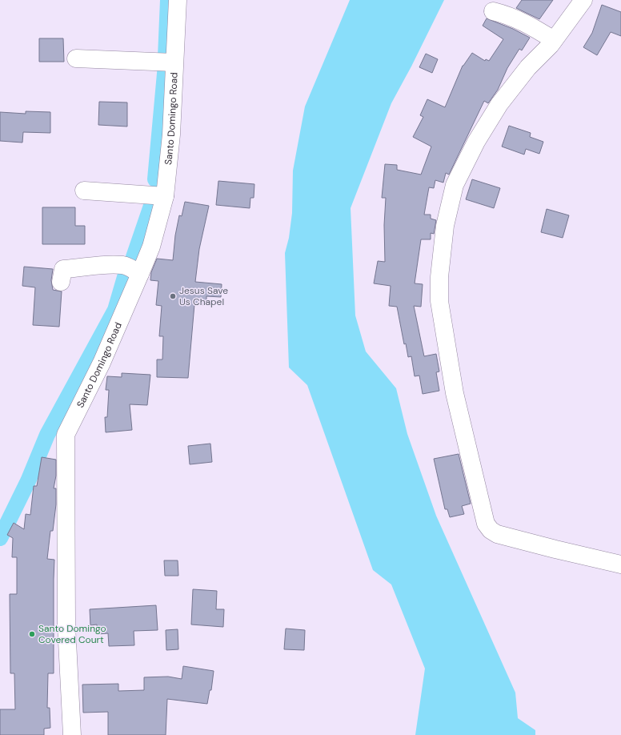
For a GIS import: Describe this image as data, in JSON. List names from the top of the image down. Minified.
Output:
{"streets":{"street":["Santo Domingo Road"]},"places":["Jesus Save Us Chapel","Santo Domingo Covered Court"]}
